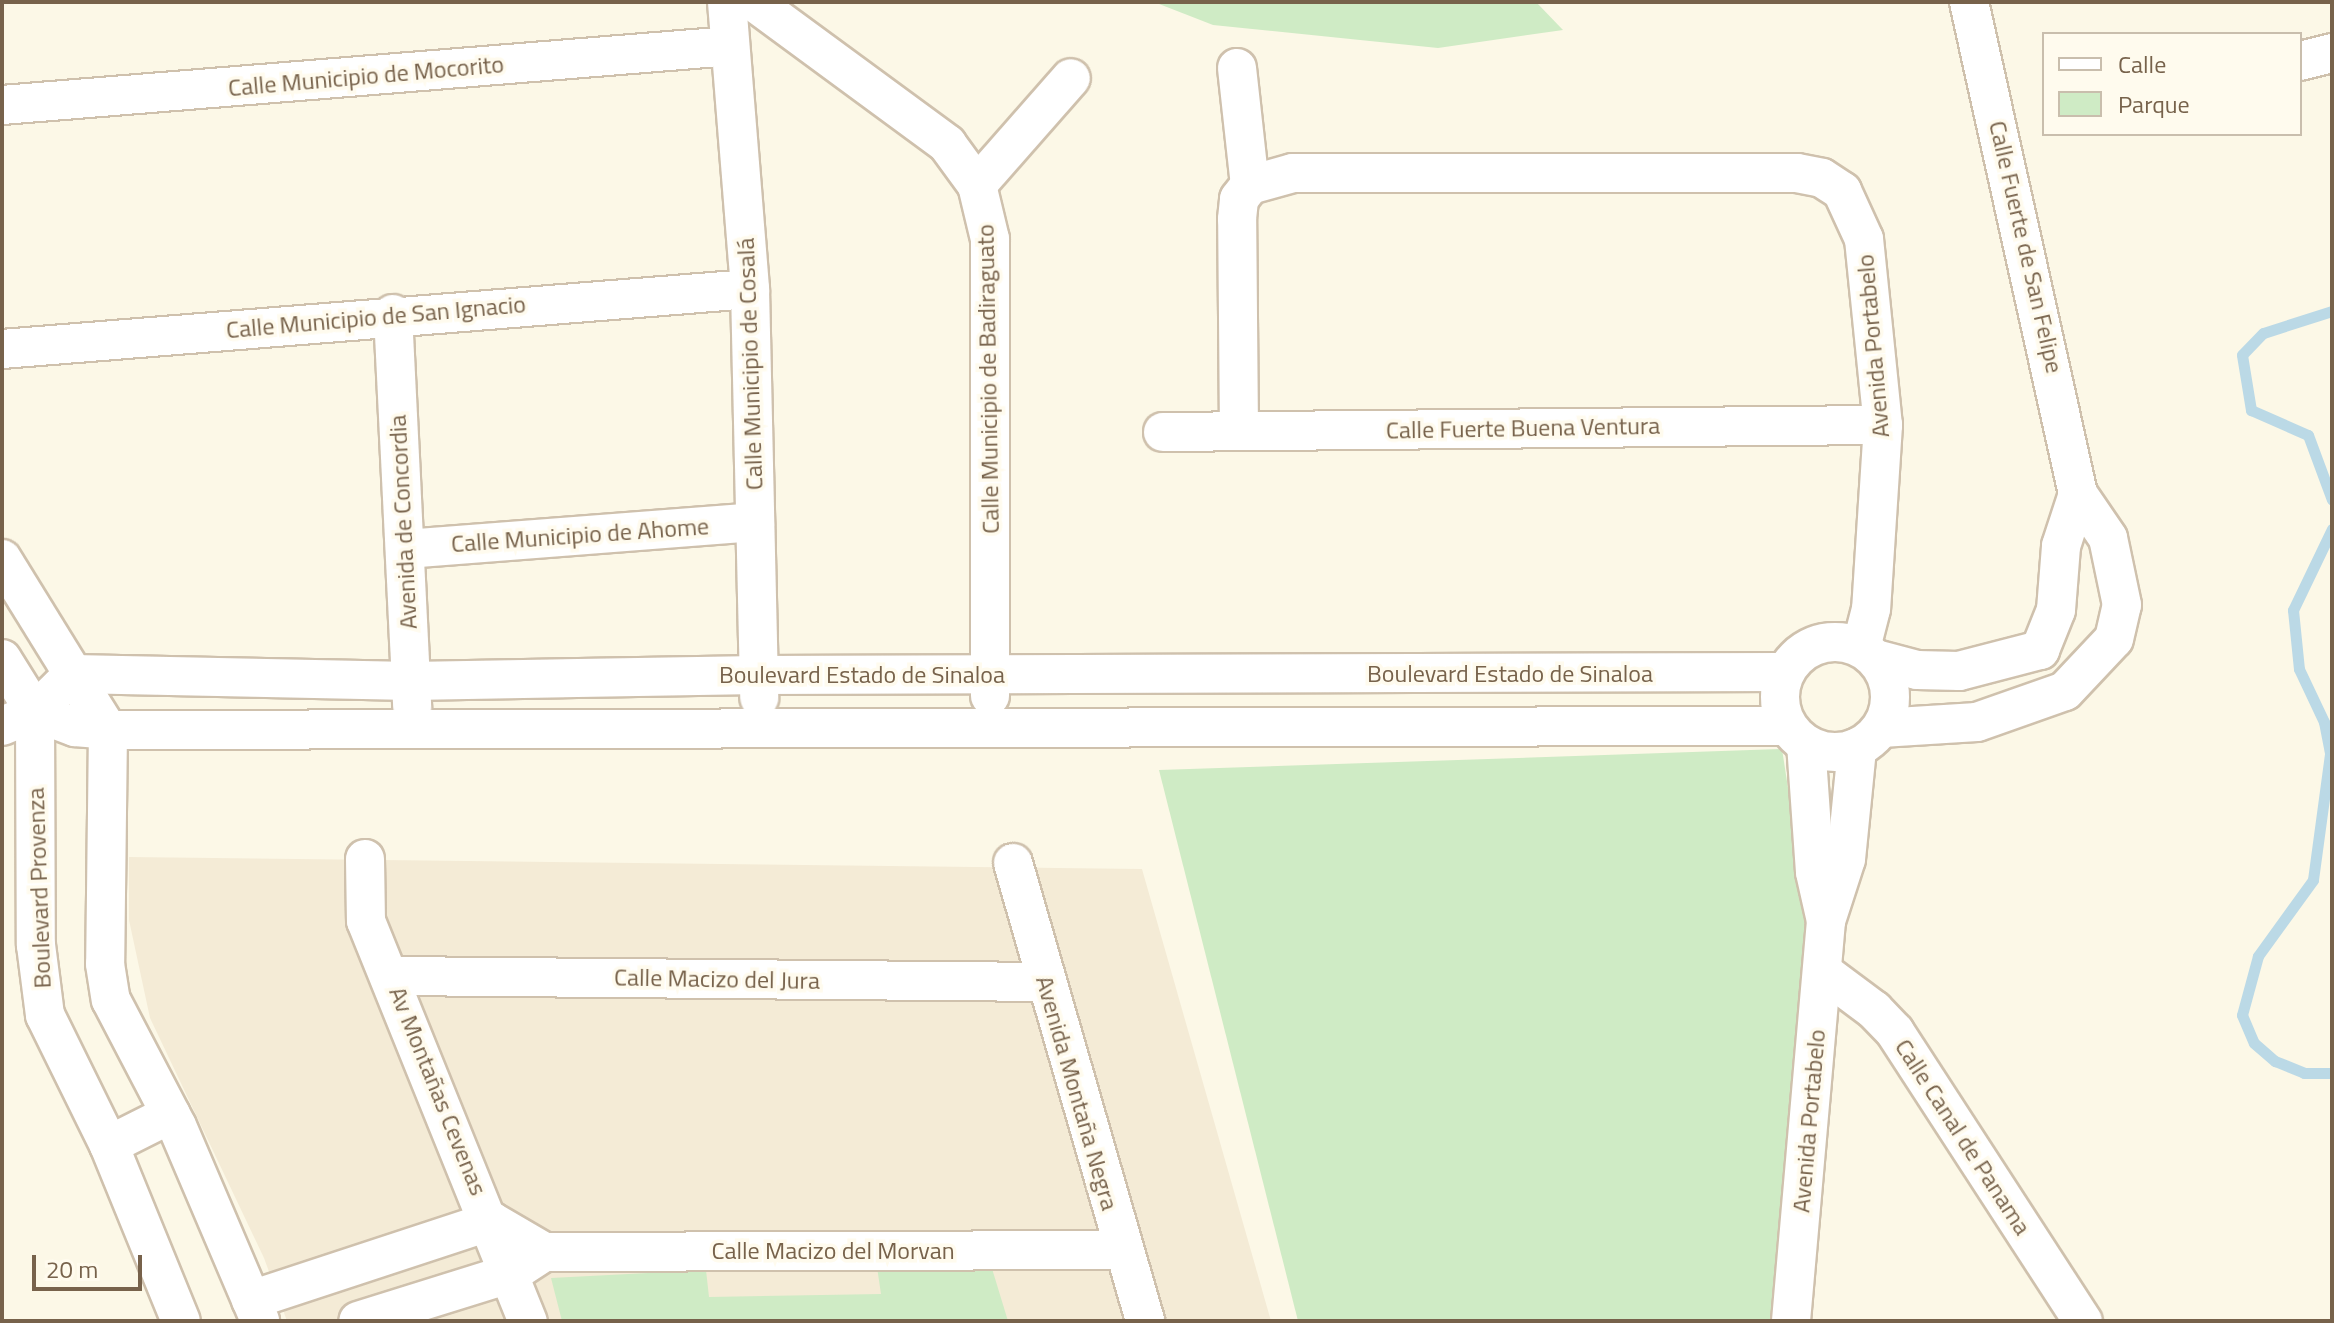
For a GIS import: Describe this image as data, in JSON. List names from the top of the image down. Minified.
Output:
{"streets":{"street":["Calle Municipio de Mocorito","Calle Fuerte de San Felipe","Calle Municipio de San Ignacio","Avenida Portabelo","Calle Municipio de Cosalá","Calle Municipio de Badiraguato","Calle Fuerte Buena Ventura","Avenida de Concordia","Calle Municipio de Ahome","Boulevard Estado de Sinaloa","Boulevard Provenza","Calle Macizo del Jura","Av Montañas Cevenas","Avenida Montaña Negra","Calle Canal de Panama","Calle Macizo del Morvan"]},"crossings":[["Calle Municipio de Mocorito","Calle Municipio de Cosalá"],["Calle Municipio de San Ignacio","Calle Municipio de Cosalá"],["Calle Municipio de San Ignacio","Avenida de Concordia"],["Avenida Portabelo","Calle Fuerte Buena Ventura"],["Avenida Portabelo","Boulevard Estado de Sinaloa"],["Avenida Portabelo","Calle Canal de Panama"],["Calle Municipio de Cosalá","Calle Municipio de Ahome"],["Calle Municipio de Cosalá","Boulevard Estado de Sinaloa"],["Calle Municipio de Badiraguato","Boulevard Estado de Sinaloa"],["Avenida de Concordia","Calle Municipio de Ahome"],["Avenida de Concordia","Boulevard Estado de Sinaloa"],["Calle Macizo del Jura","Av Montañas Cevenas"],["Calle Macizo del Jura","Avenida Montaña Negra"],["Avenida Montaña Negra","Calle Macizo del Morvan"]],"legend":["Calle","Parque"],"scale_bar":"20 m"}
